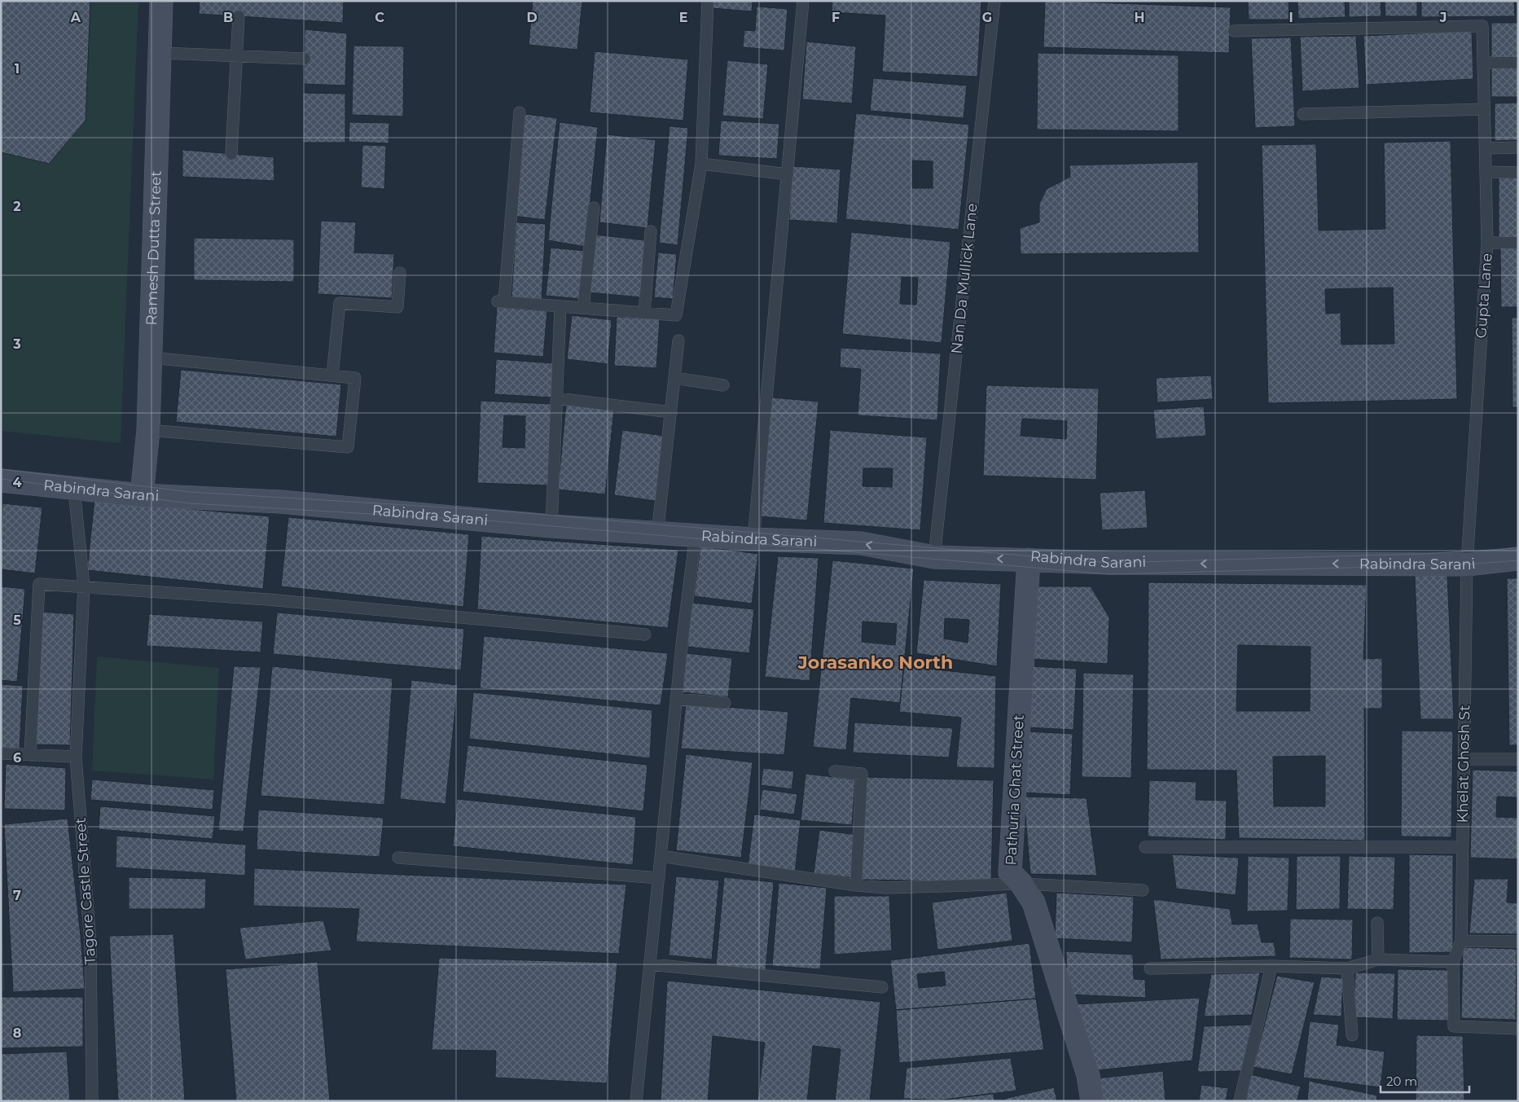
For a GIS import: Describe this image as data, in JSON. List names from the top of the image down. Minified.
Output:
{"streets":{"main road":["Ramesh Dutta Street","Rabindra Sarani","Pathuria Ghat Street"],"lane":["Nan Da Mullick Lane","Gupta Lane","Khelat Ghosh St","Tagore Castle Street"]},"crossings":[["Ramesh Dutta Street","Rabindra Sarani"],["Nan Da Mullick Lane","Rabindra Sarani"],["Gupta Lane","Rabindra Sarani"],["Gupta Lane","Khelat Ghosh St"],["Rabindra Sarani","Khelat Ghosh St"],["Rabindra Sarani","Pathuria Ghat Street"],["Rabindra Sarani","Tagore Castle Street"]],"one_way":["Rabindra Sarani"],"districts":["Jorasanko North"],"scale_bar":"20 m","grid":{"columns":["A","B","C","D","E","F","G","H","I","J"],"rows":["1","2","3","4","5","6","7","8"]}}
